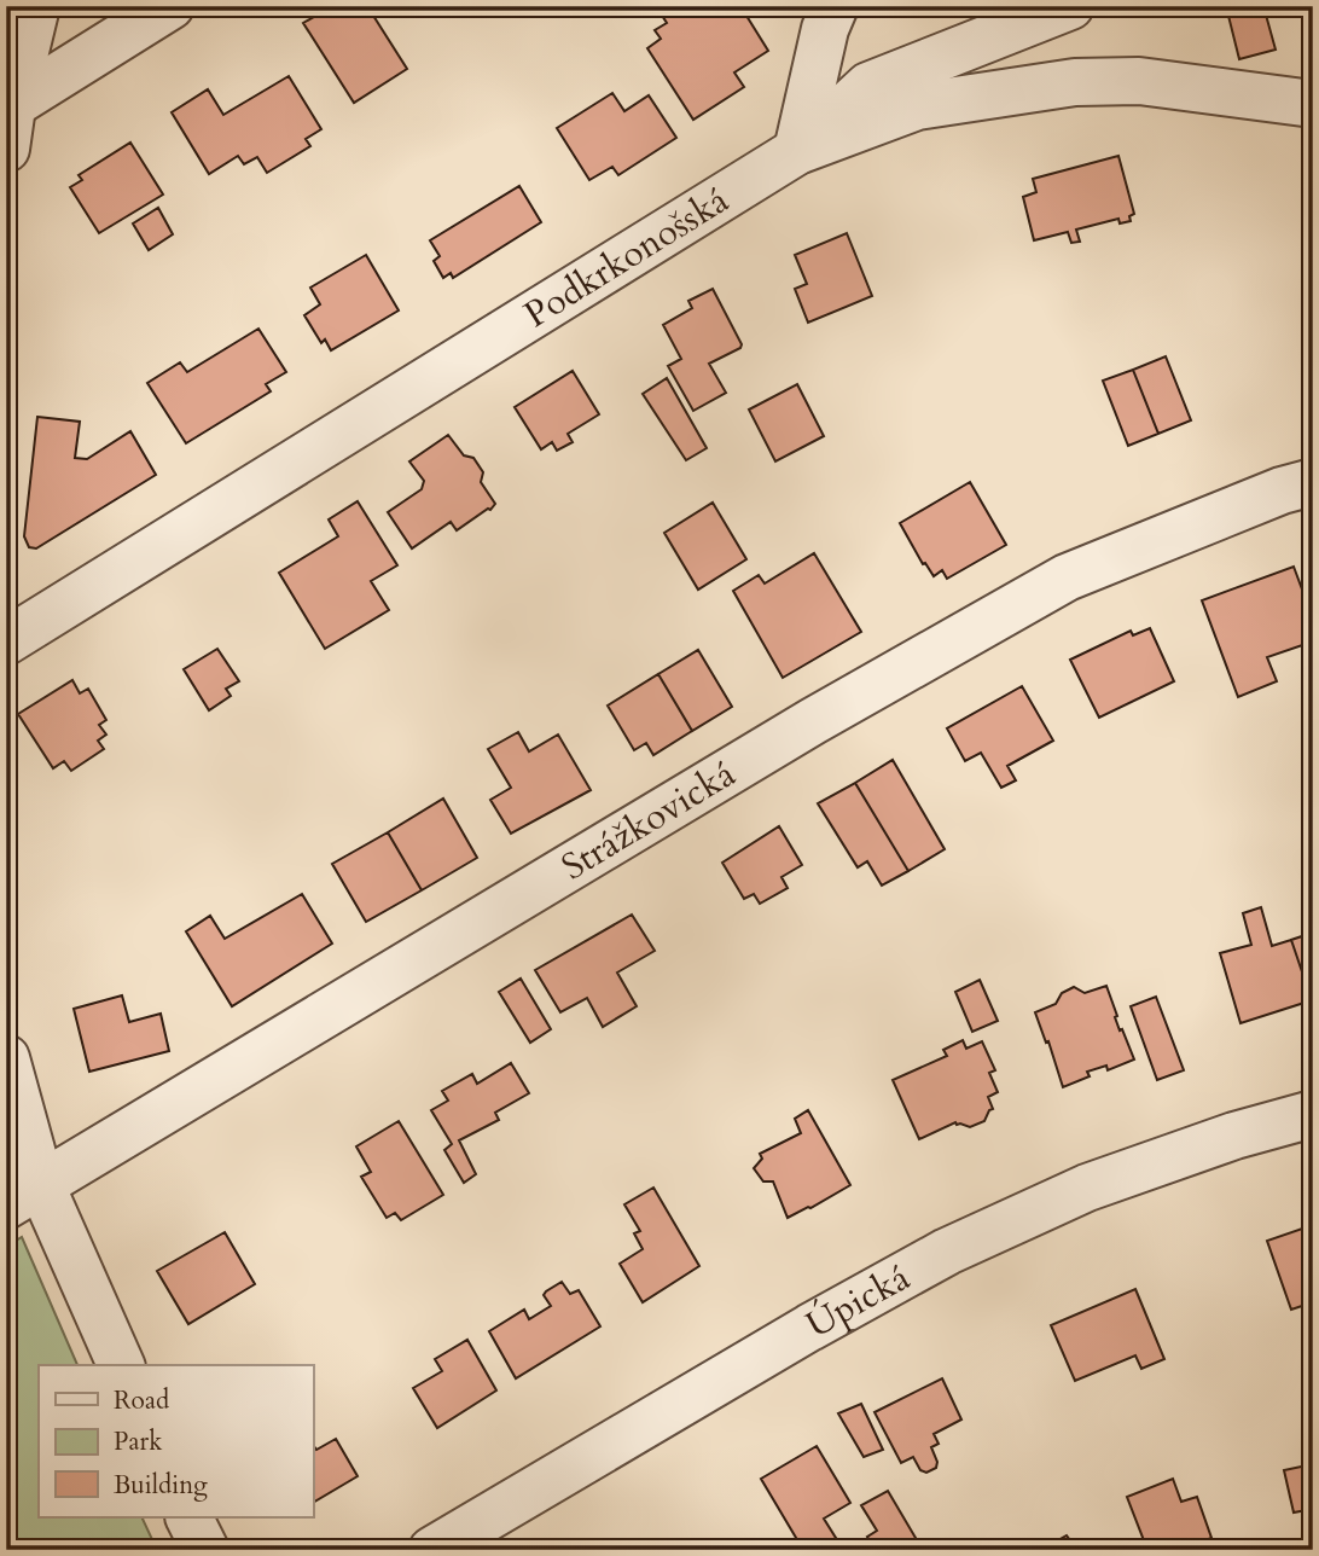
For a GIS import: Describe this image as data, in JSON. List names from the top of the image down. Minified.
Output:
{"streets":{"street":["Podkrkonošská","Strážkovická","Úpická"]},"legend":["Road","Park","Building"]}
